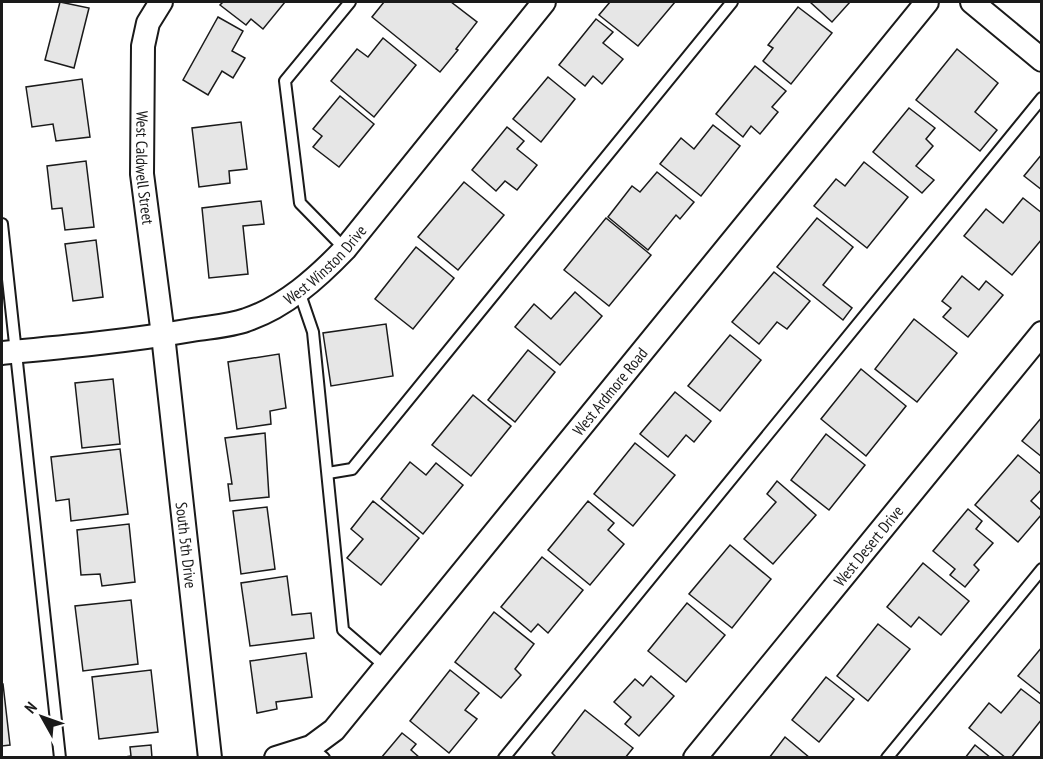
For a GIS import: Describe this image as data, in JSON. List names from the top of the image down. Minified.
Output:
{"streets":{"street":["West Caldwell Street","West Winston Drive","West Ardmore Road","West Desert Drive","South 5th Drive"]},"crossings":[["West Caldwell Street","West Winston Drive"],["West Caldwell Street","South 5th Drive"],["West Winston Drive","South 5th Drive"]],"north":"top left"}
